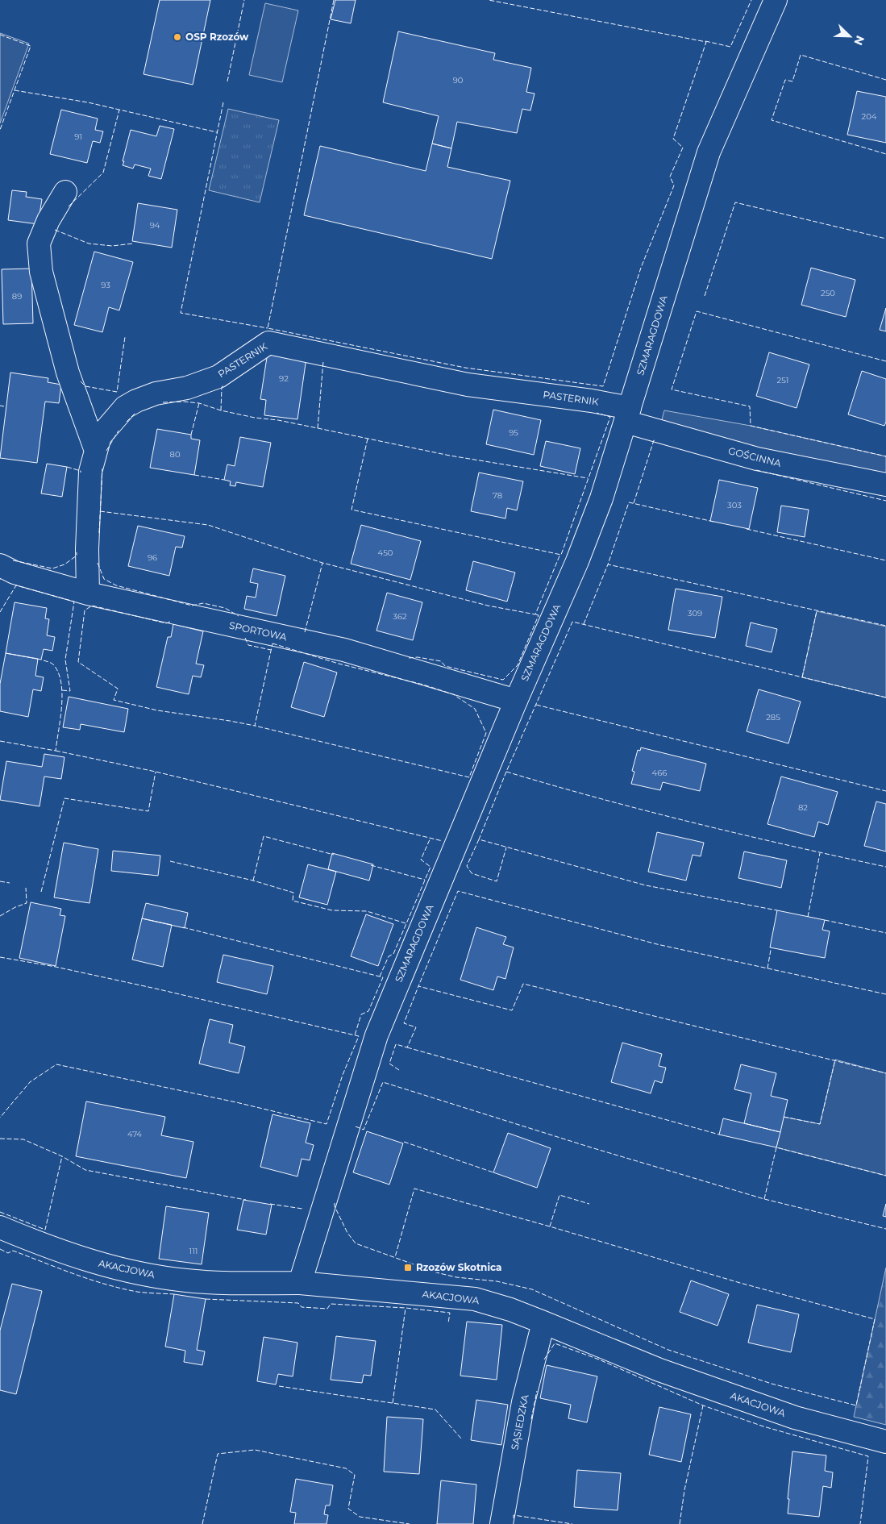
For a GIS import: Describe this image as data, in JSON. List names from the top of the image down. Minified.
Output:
{"streets":{"street":["SZMARAGDOWA","PASTERNIK","GOŚCINNA","SPORTOWA","AKACJOWA","SĄSIEDZKA"]},"crossings":[["SZMARAGDOWA","PASTERNIK"],["SZMARAGDOWA","GOŚCINNA"],["SZMARAGDOWA","SPORTOWA"],["SZMARAGDOWA","AKACJOWA"],["PASTERNIK","GOŚCINNA"],["PASTERNIK","SPORTOWA"],["AKACJOWA","SĄSIEDZKA"]],"places":{"other":["OSP Rzozów"],"transit":["Rzozów Skotnica"]},"house_numbers":["90","204","91","94","93","250","89","92","251","95","80","78","303","450","96","309","362","285","466","82","474","111"],"north":"bottom right"}
